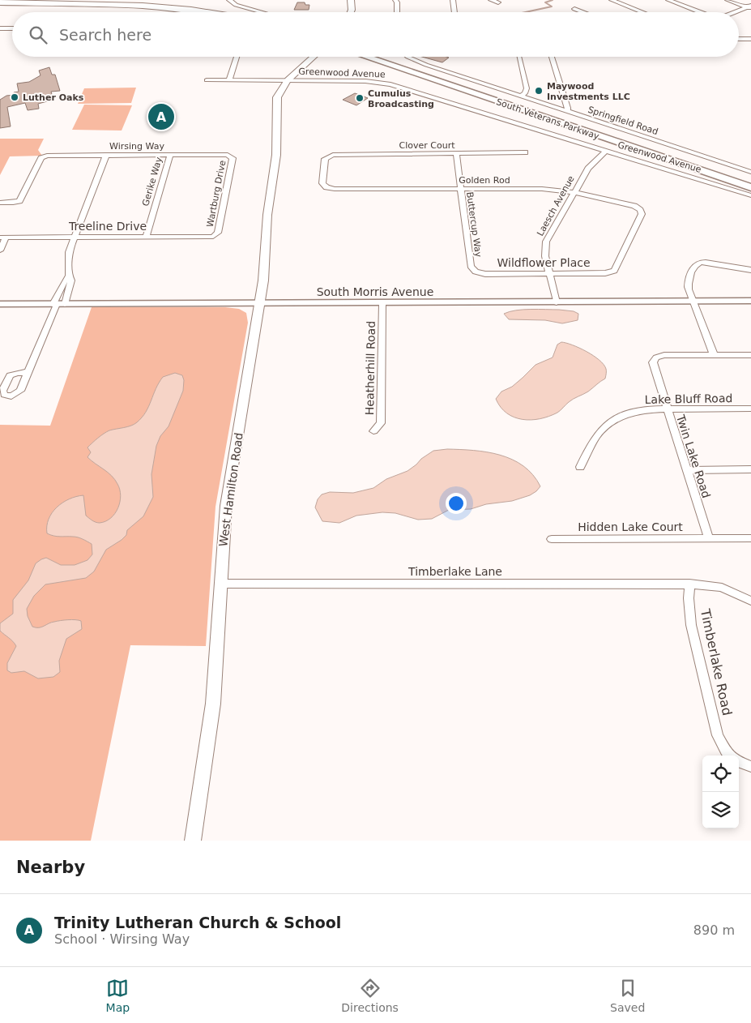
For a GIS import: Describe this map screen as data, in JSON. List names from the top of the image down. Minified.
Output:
{"streets":{"highway":["South Veterans Parkway"],"main road":["West Hamilton Road"],"street":["Greenwood Avenue","Springfield Road","Clover Court","Wirsing Way","Golden Rod","Gerike Way","Wartburg Drive","Laesch Avenue","Buttercup Way","Treeline Drive","Wildflower Place","South Morris Avenue","Heatherhill Road","Lake Bluff Road","Twin Lake Road","Hidden Lake Court","Timberlake Lane","Timberlake Road"]},"crossings":[["Greenwood Avenue","Laesch Avenue"],["Greenwood Avenue","West Hamilton Road"],["Clover Court","Golden Rod"],["Clover Court","Buttercup Way"],["Wirsing Way","Gerike Way"],["Wirsing Way","Wartburg Drive"],["Golden Rod","Laesch Avenue"],["Golden Rod","Buttercup Way"],["Golden Rod","Wildflower Place"],["Gerike Way","Treeline Drive"],["Wartburg Drive","Treeline Drive"],["Laesch Avenue","Wildflower Place"],["Laesch Avenue","South Morris Avenue"],["Buttercup Way","Wildflower Place"],["South Morris Avenue","Heatherhill Road"],["South Morris Avenue","West Hamilton Road"],["Lake Bluff Road","Twin Lake Road"],["Twin Lake Road","Hidden Lake Court"],["West Hamilton Road","Timberlake Lane"],["Timberlake Lane","Timberlake Road"]],"places":["Maywood Investments LLC","Luther Oaks","Cumulus Broadcasting"],"page":{"search":"Search here","pins":"A","heading":"Nearby","list":[{"mark":"A","name":"Trinity Lutheran Church & School","note":"School · Wirsing Way","value":"890 m"}],"nav":["Map","Directions","Saved"]}}
